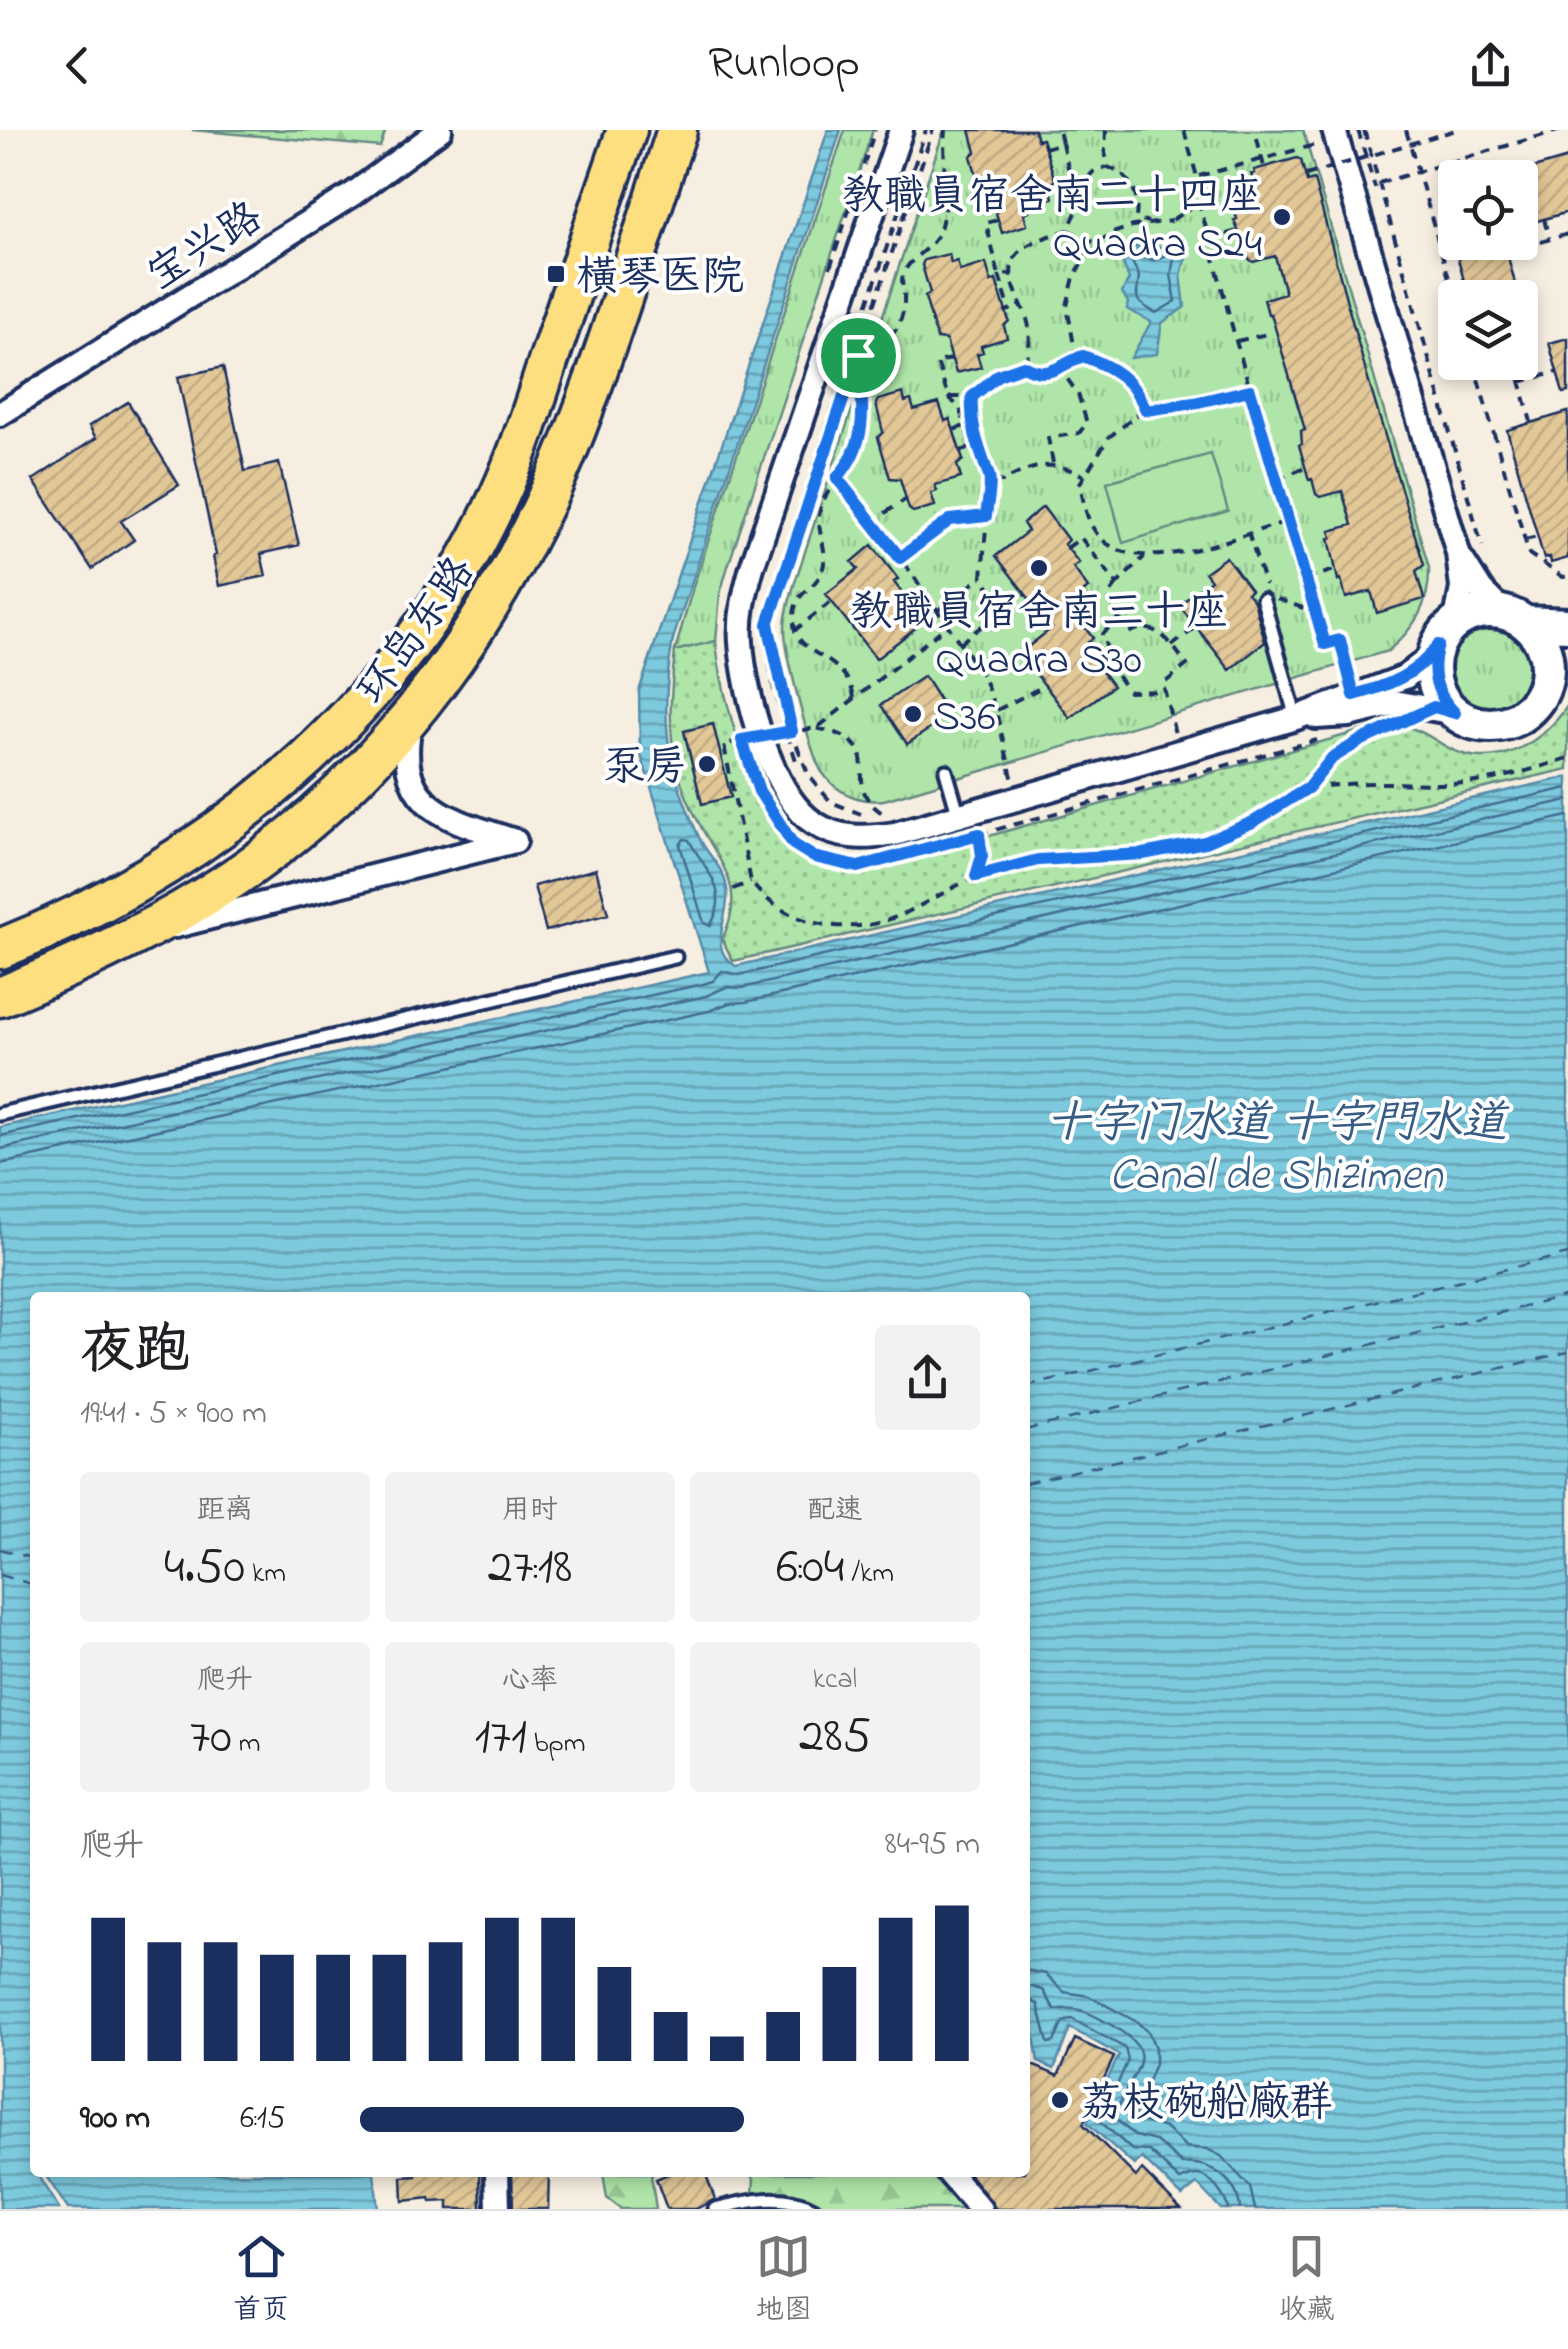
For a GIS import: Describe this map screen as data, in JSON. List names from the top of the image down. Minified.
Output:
{"streets":{"main road":["环岛东路"],"street":["宝兴路"]},"water":["十字门水道 十字門水道 Canal de Shizimen"],"places":{"other":["教職員宿舍南二十四座 Quadra S24","教職員宿舍南三十座 Quadra S30","S36","泵房","荔枝碗船廠群"],"transit":["横琴医院"]},"page":{"header":"Runloop","heading":["夜跑","19:41 · 5 × 900 m"],"stats":[["距离","4.50 km"],["用时","27:18"],["配速","6:04 /km"],["爬升","70 m"],["心率","171 bpm"],["kcal","285"]],"chart":["爬升","84–95 m"],"list":[{"name":"900 m","note":"6:15"}],"tabs":["首页","地图","收藏"]}}
